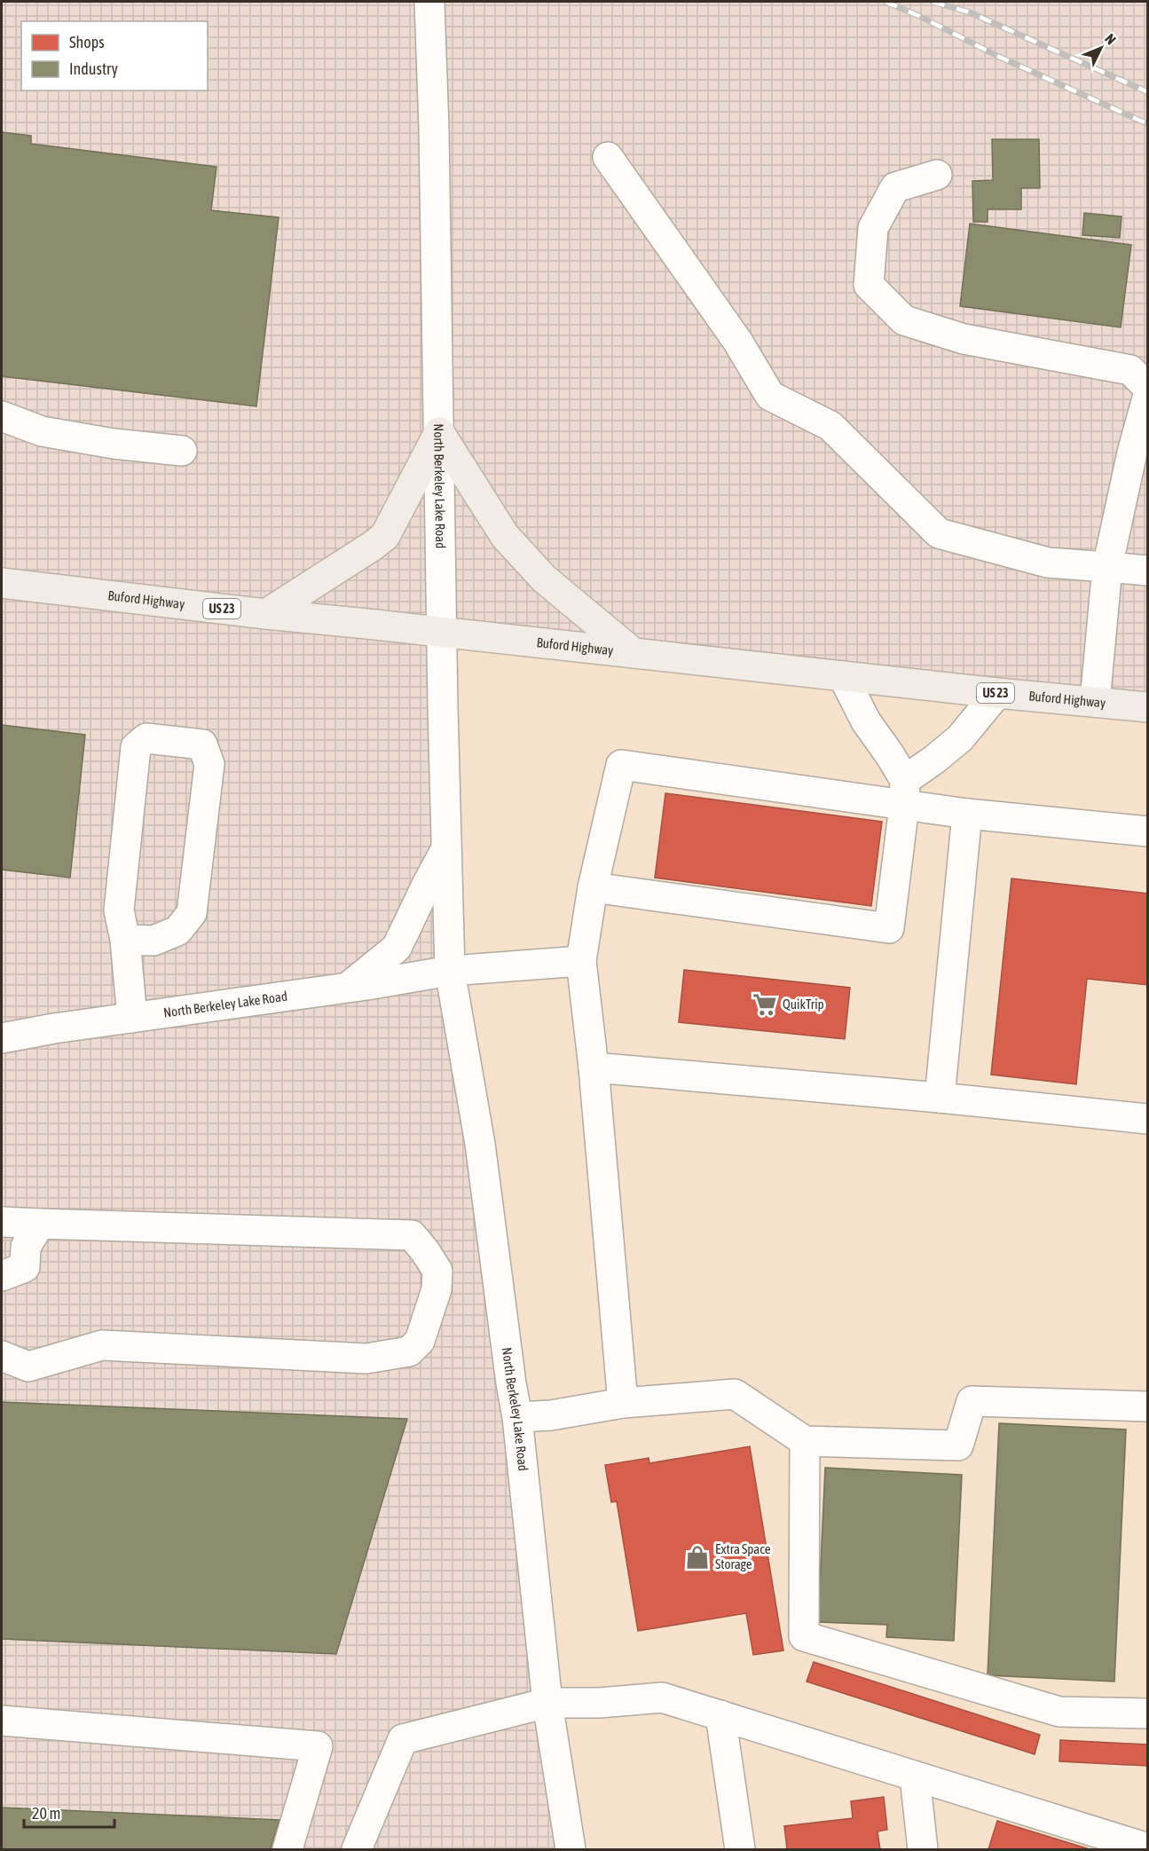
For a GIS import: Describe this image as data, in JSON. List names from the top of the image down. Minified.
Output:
{"streets":{"main road":["Buford Highway","US 23"],"street":["North Berkeley Lake Road"]},"crossings":[["North Berkeley Lake Road","Buford Highway"]],"places":{"supermarket":["QuikTrip"],"shop":["Extra Space Storage"]},"legend":["Shops","Industry"],"scale_bar":"20 m","north":"top right"}
